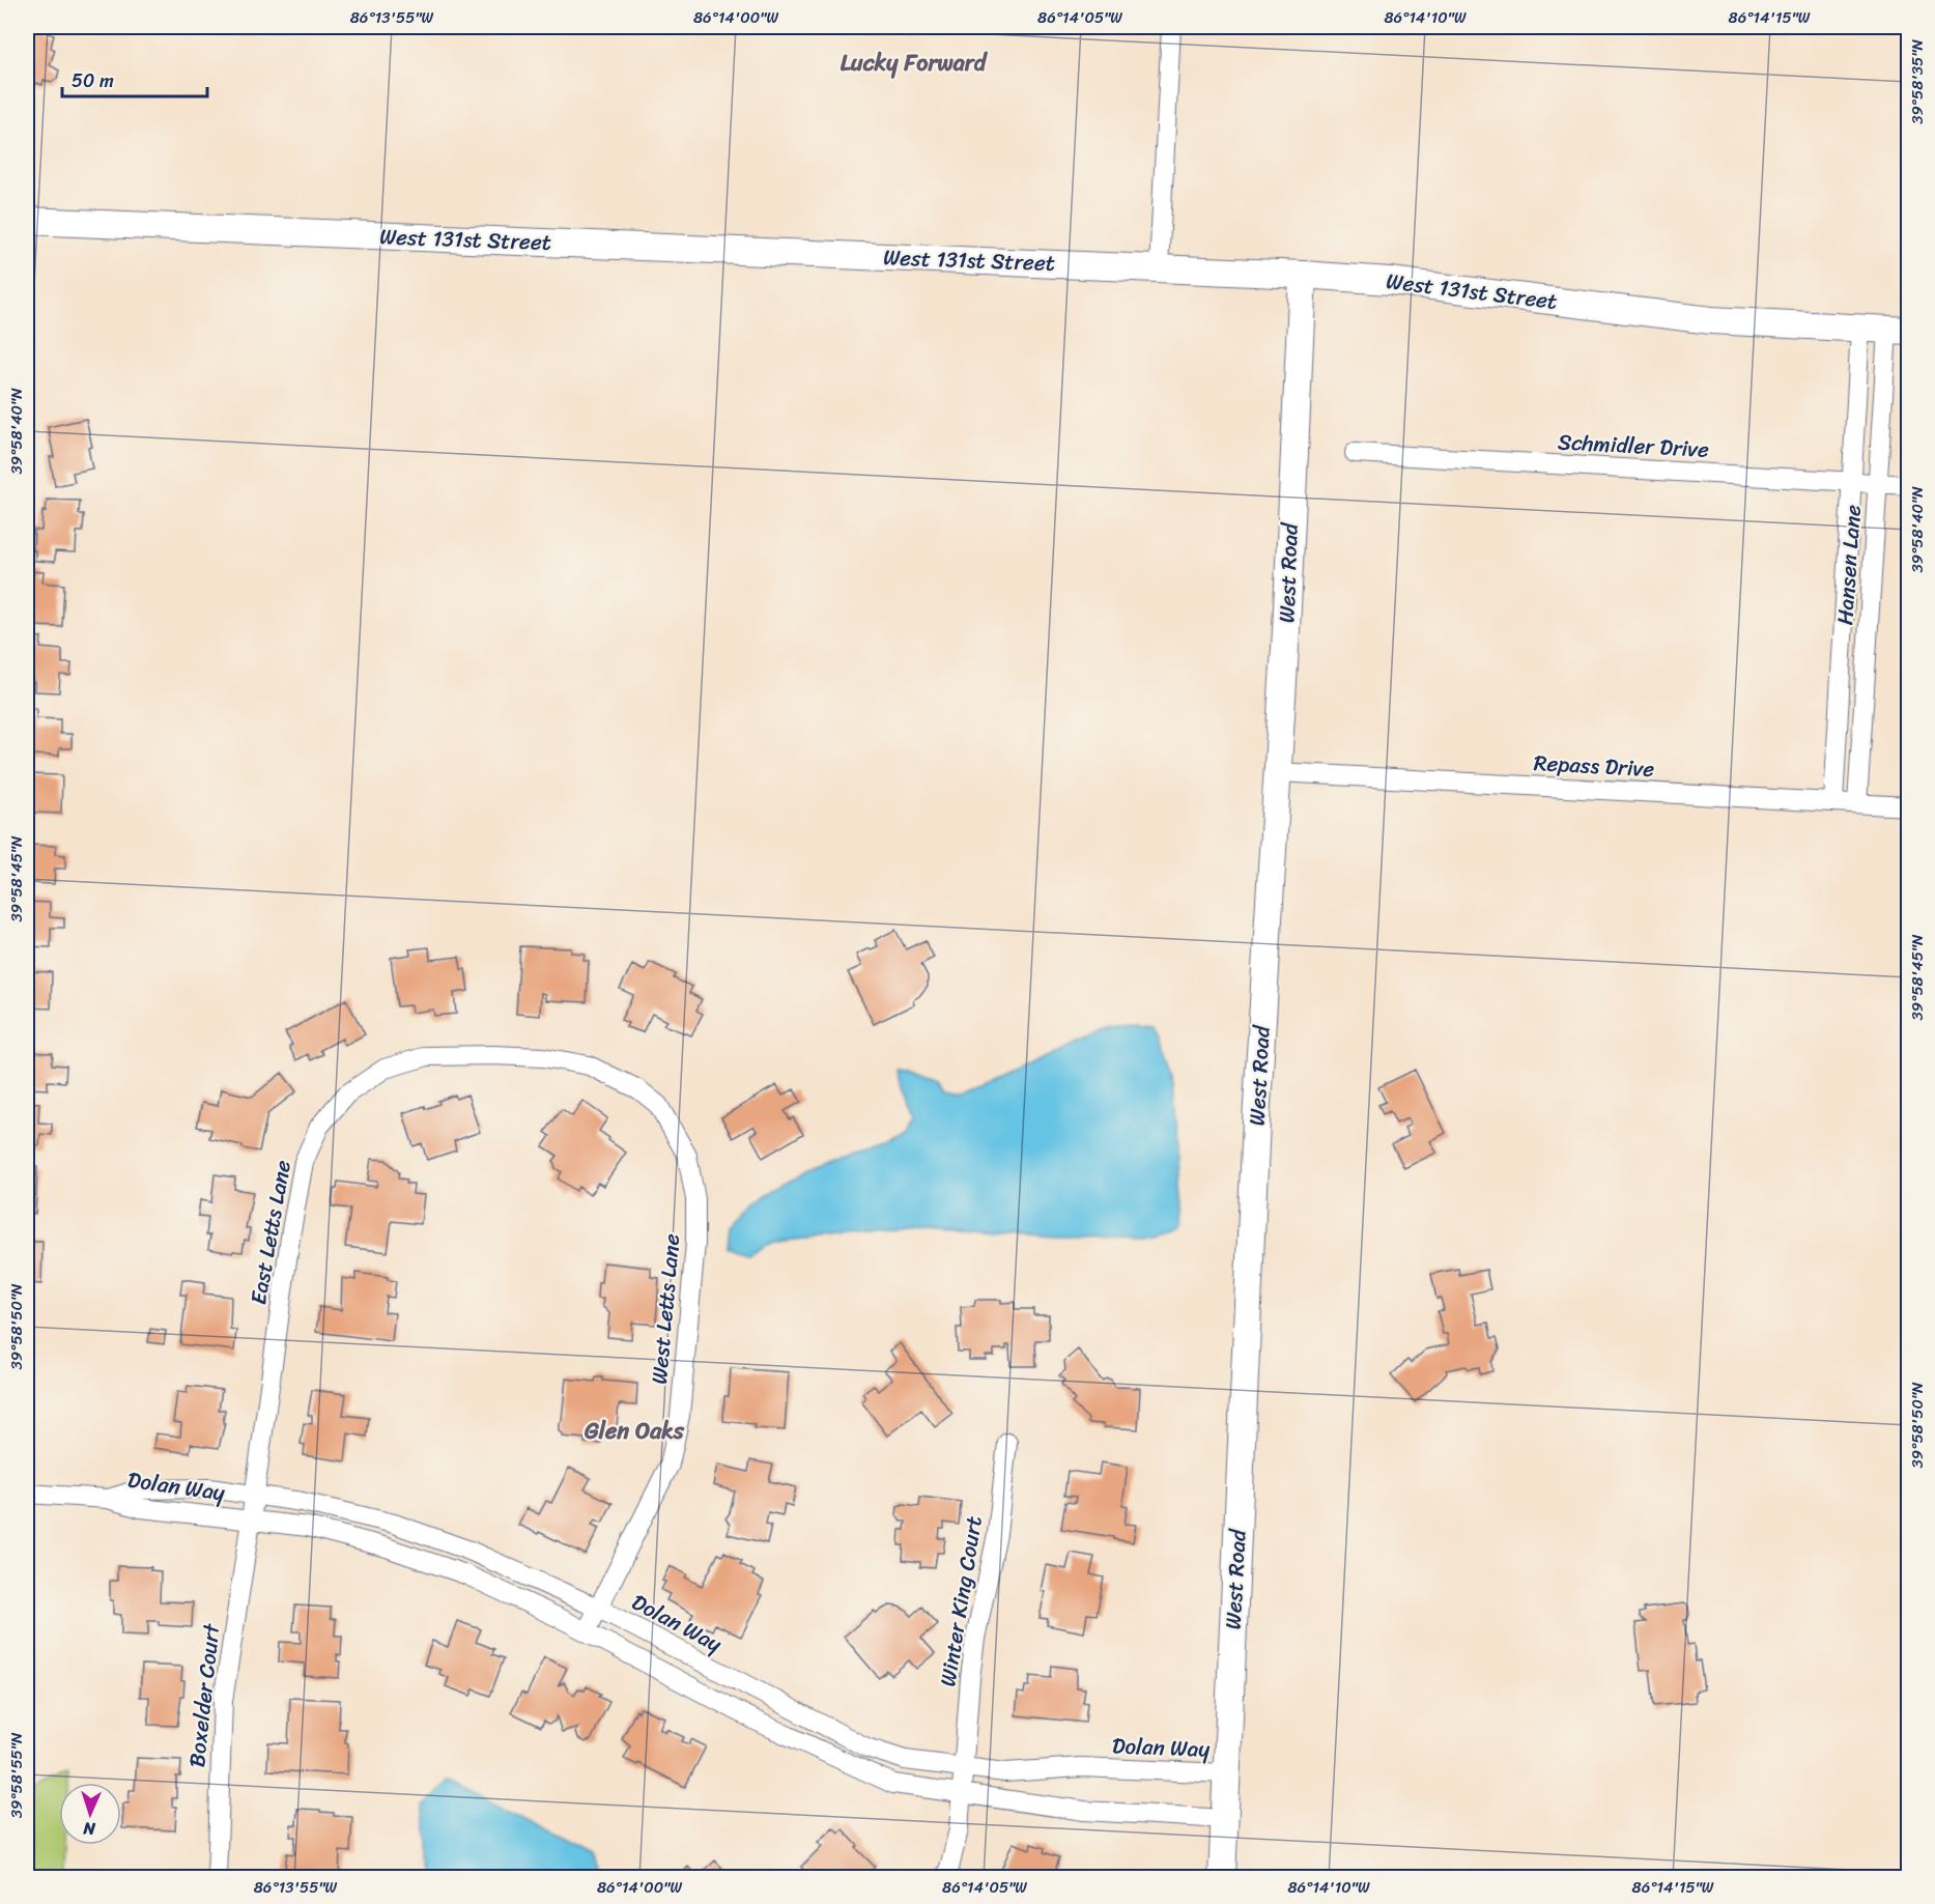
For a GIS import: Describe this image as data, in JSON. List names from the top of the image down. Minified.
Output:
{"streets":{"street":["West 131st Street","Schmidler Drive","Hansen Lane","West Road","Repass Drive","East Letts Lane","West Letts Lane","Dolan Way","Winter King Court","Boxelder Court"]},"crossings":[["West 131st Street","Hansen Lane"],["West 131st Street","West Road"],["Schmidler Drive","Hansen Lane"],["Hansen Lane","Repass Drive"],["West Road","Repass Drive"],["West Road","Dolan Way"],["East Letts Lane","West Letts Lane"],["East Letts Lane","Dolan Way"],["East Letts Lane","Boxelder Court"],["West Letts Lane","Dolan Way"],["Dolan Way","Winter King Court"],["Dolan Way","Boxelder Court"]],"districts":["Lucky Forward","Glen Oaks"],"scale_bar":"50 m","north":"bottom","coordinates":["86°13'55\"W","86°14'00\"W","86°14'05\"W","86°14'10\"W","86°14'15\"W","39°58'35\"N","39°58'40\"N","39°58'45\"N","39°58'50\"N","39°58'55\"N"]}
